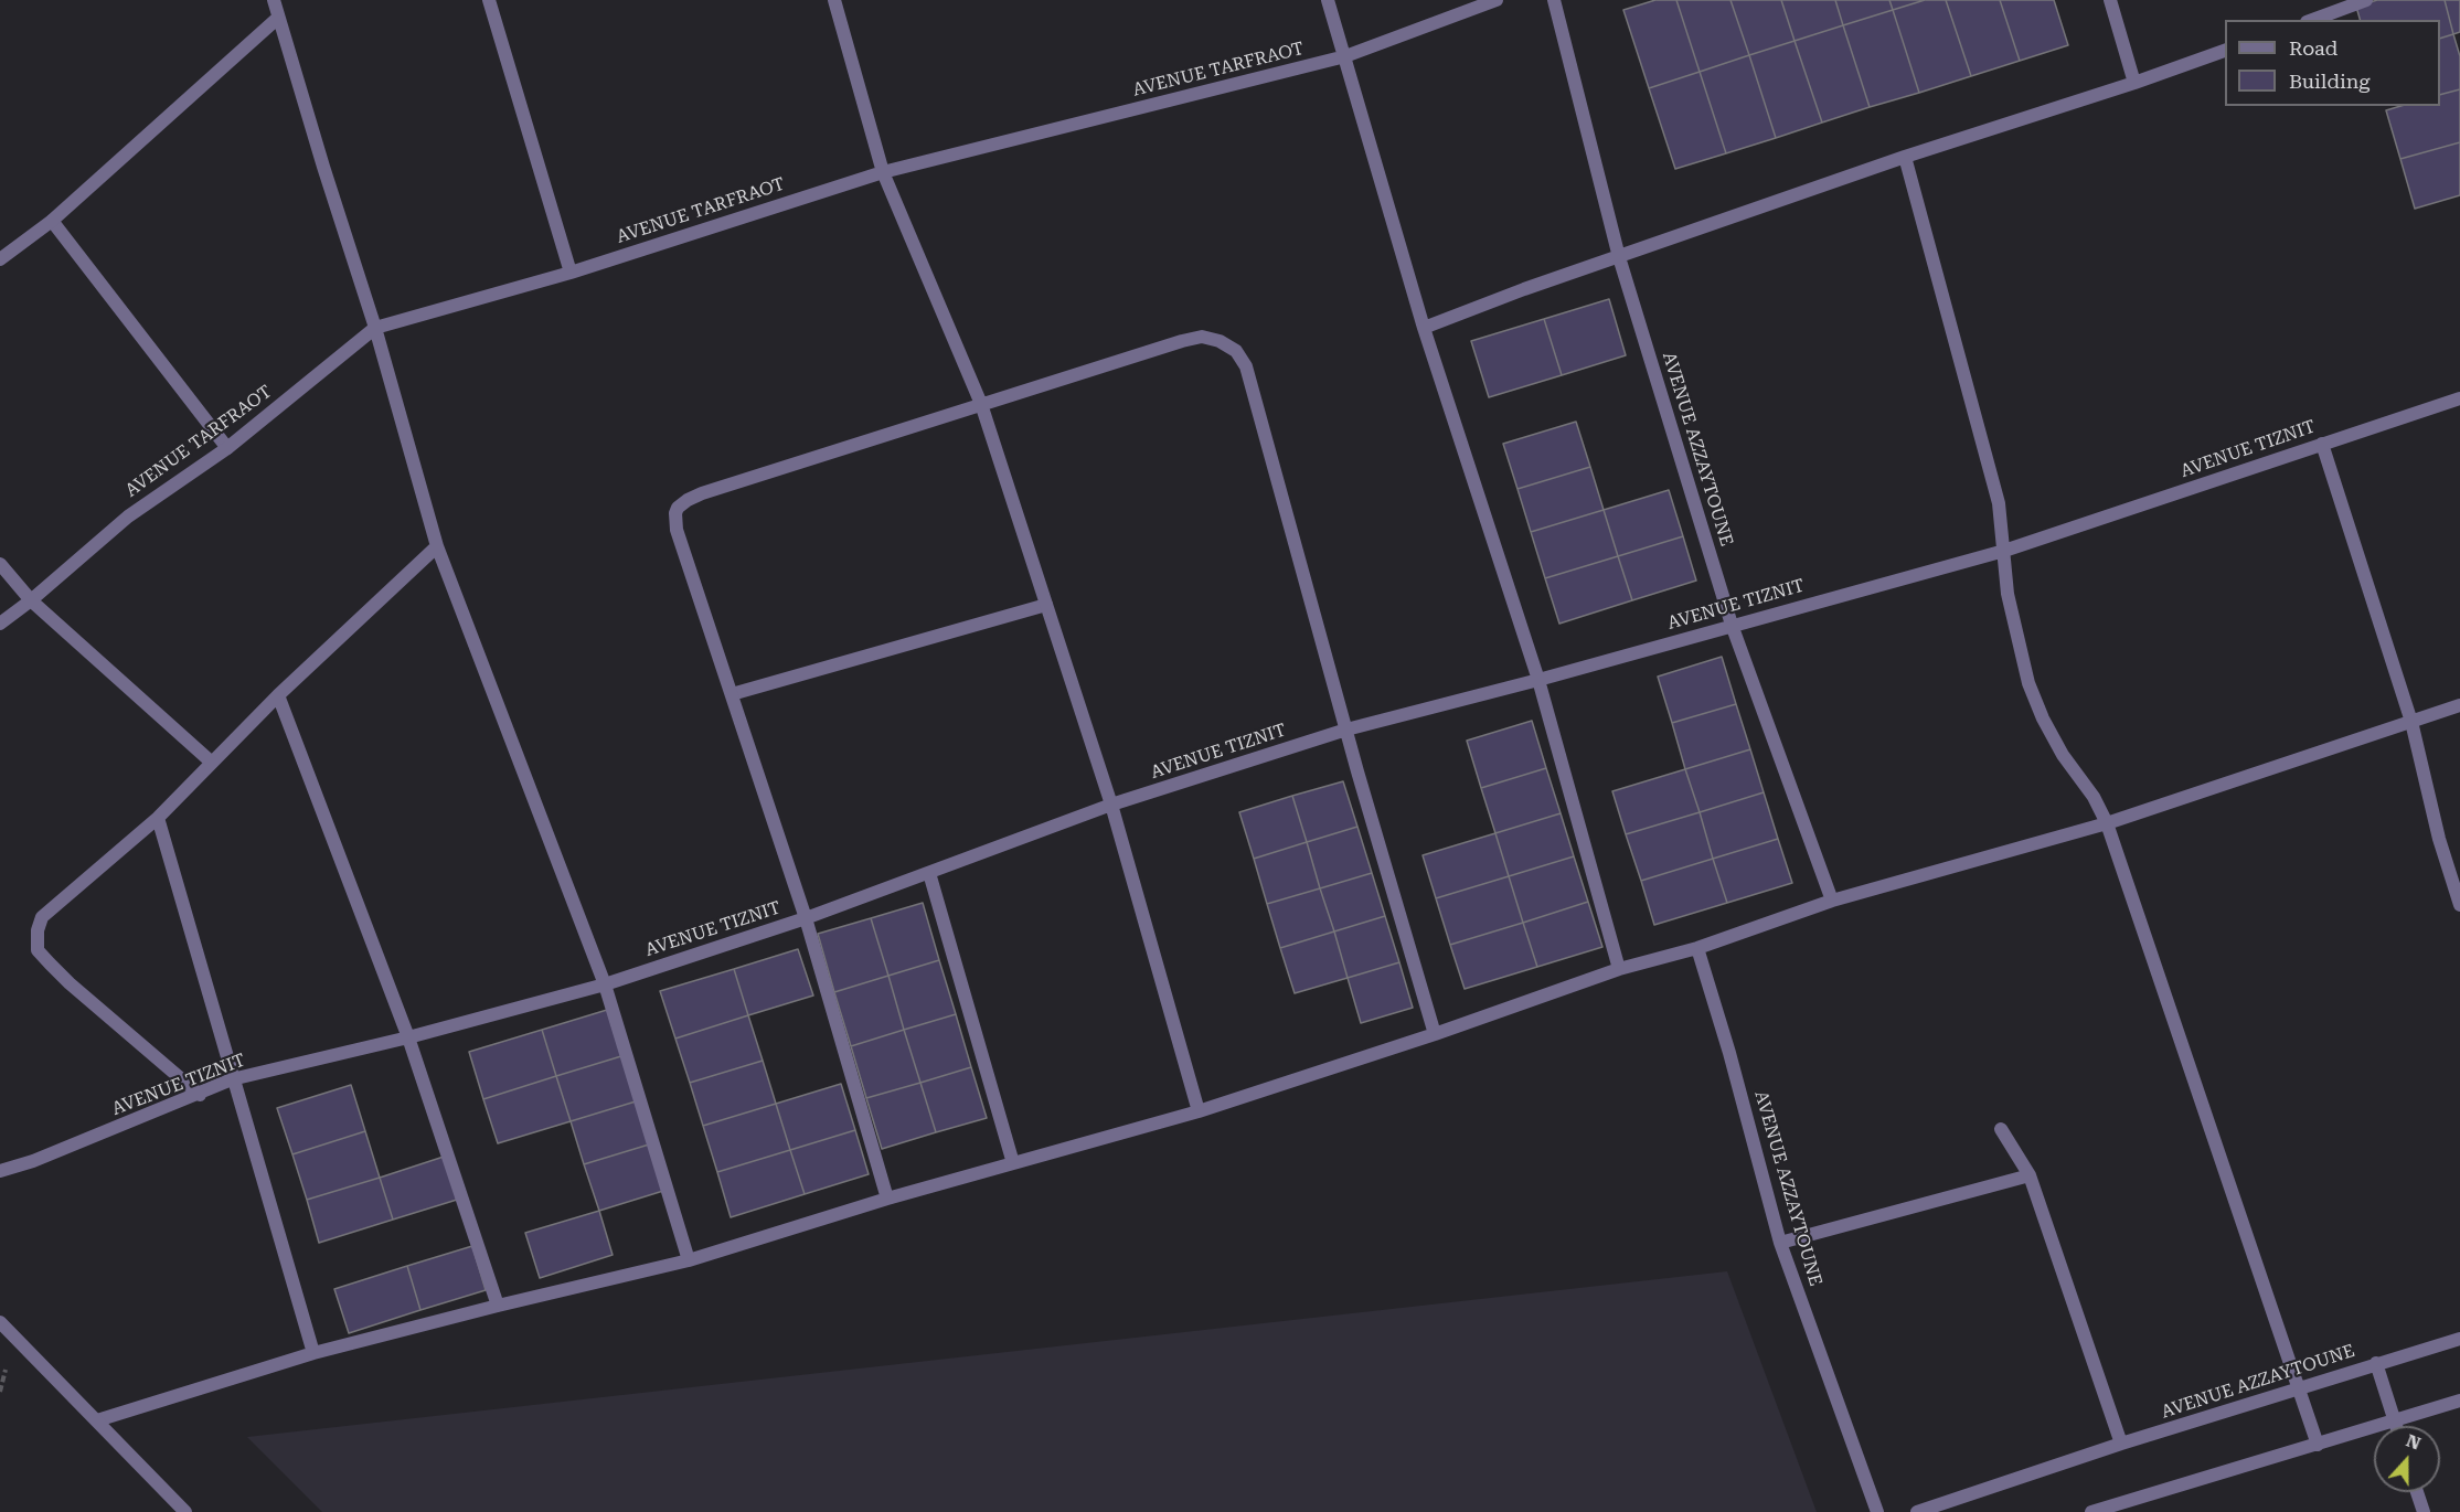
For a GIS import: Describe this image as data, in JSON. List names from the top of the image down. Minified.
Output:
{"streets":{"street":["AVENUE TARFRAOT","AVENUE AZZAYTOUNE","AVENUE TIZNIT"]},"crossings":[["AVENUE AZZAYTOUNE","AVENUE TIZNIT"]],"legend":["Road","Building"],"north":"top"}
